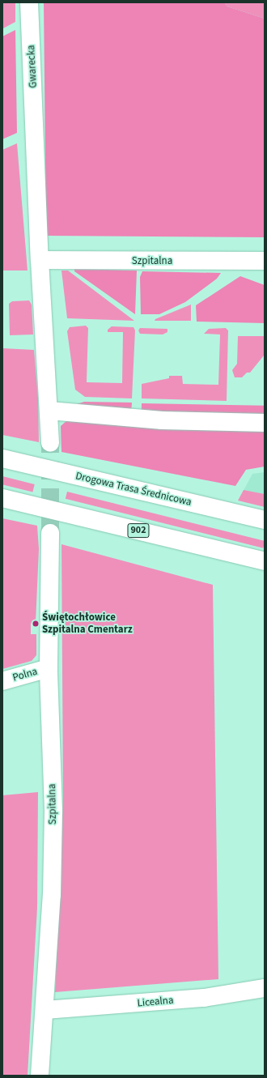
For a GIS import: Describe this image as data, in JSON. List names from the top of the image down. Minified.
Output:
{"streets":{"street":["Gwarecka","Szpitalna","Drogowa Trasa Średnicowa","902","Polna","Licealna"]},"crossings":[["Gwarecka","Szpitalna"],["Szpitalna","Polna"],["Szpitalna","Licealna"]],"places":["Świętochłowice Szpitalna Cmentarz"]}
